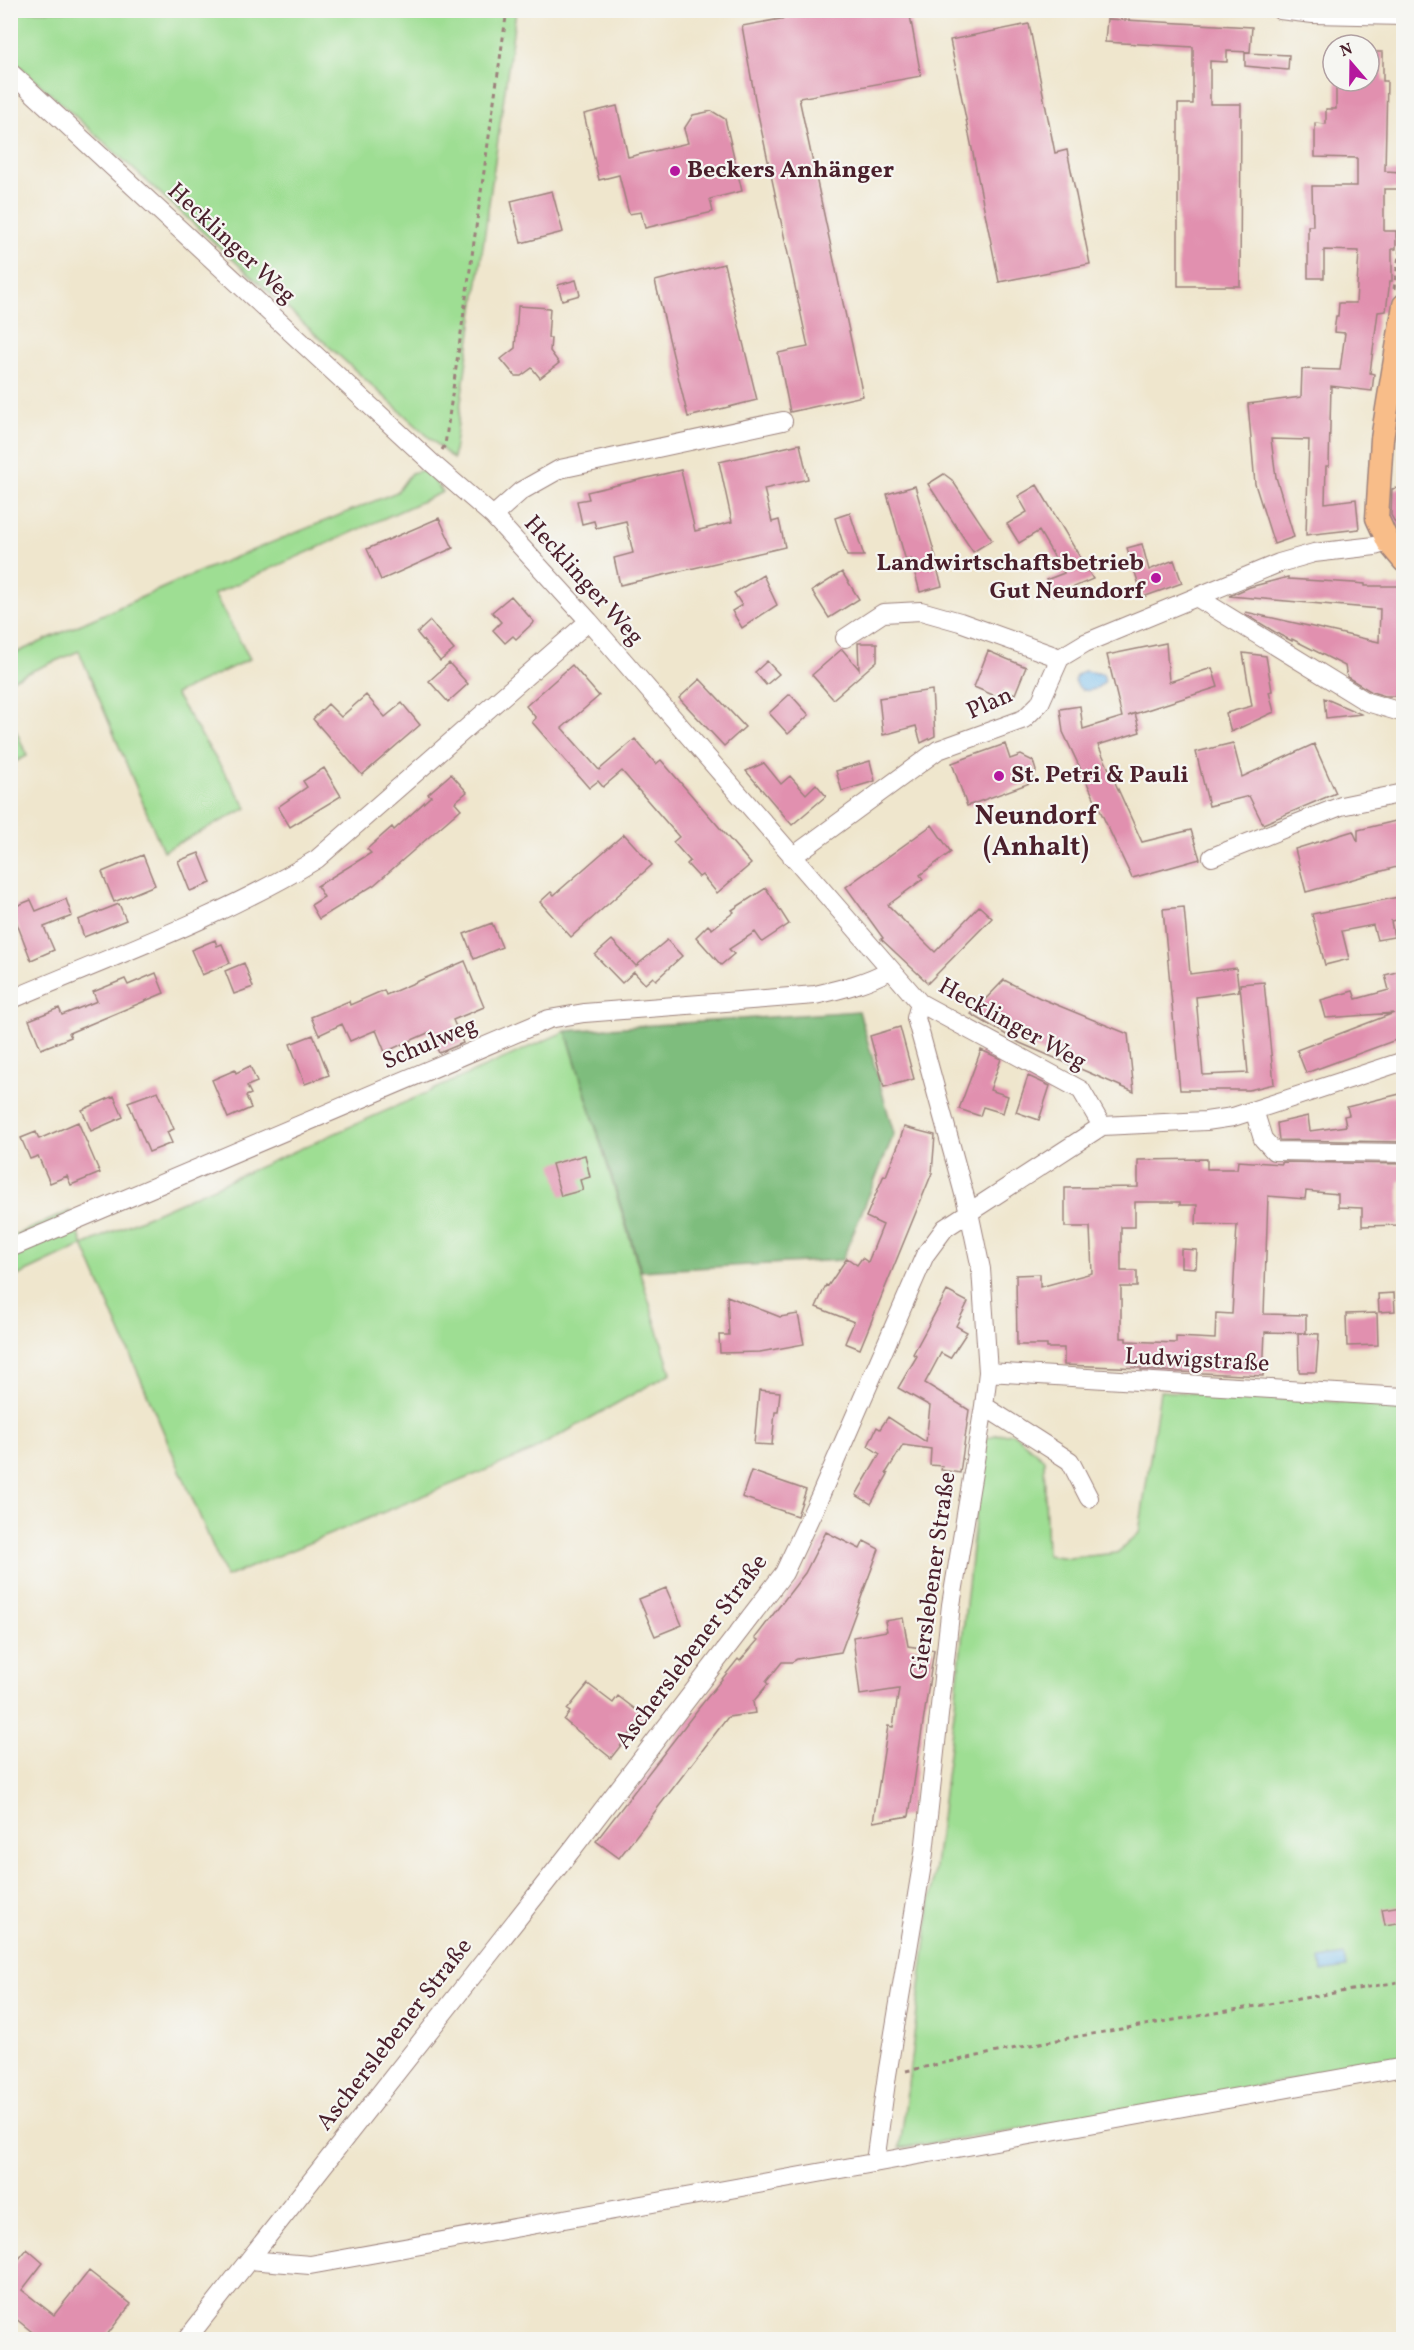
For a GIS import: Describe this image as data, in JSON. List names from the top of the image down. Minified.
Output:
{"streets":{"street":["Hecklinger Weg","Plan","Schulweg","Ludwigstraße","Gierslebener Straße","Ascherslebener Straße"]},"crossings":[["Hecklinger Weg","Plan"],["Hecklinger Weg","Schulweg"],["Hecklinger Weg","Gierslebener Straße"],["Hecklinger Weg","Ascherslebener Straße"],["Ludwigstraße","Gierslebener Straße"],["Gierslebener Straße","Ascherslebener Straße"]],"districts":["Neundorf (Anhalt)"],"places":["Beckers Anhänger","Landwirtschaftsbetrieb Gut Neundorf","St. Petri & Pauli"],"north":"top"}
